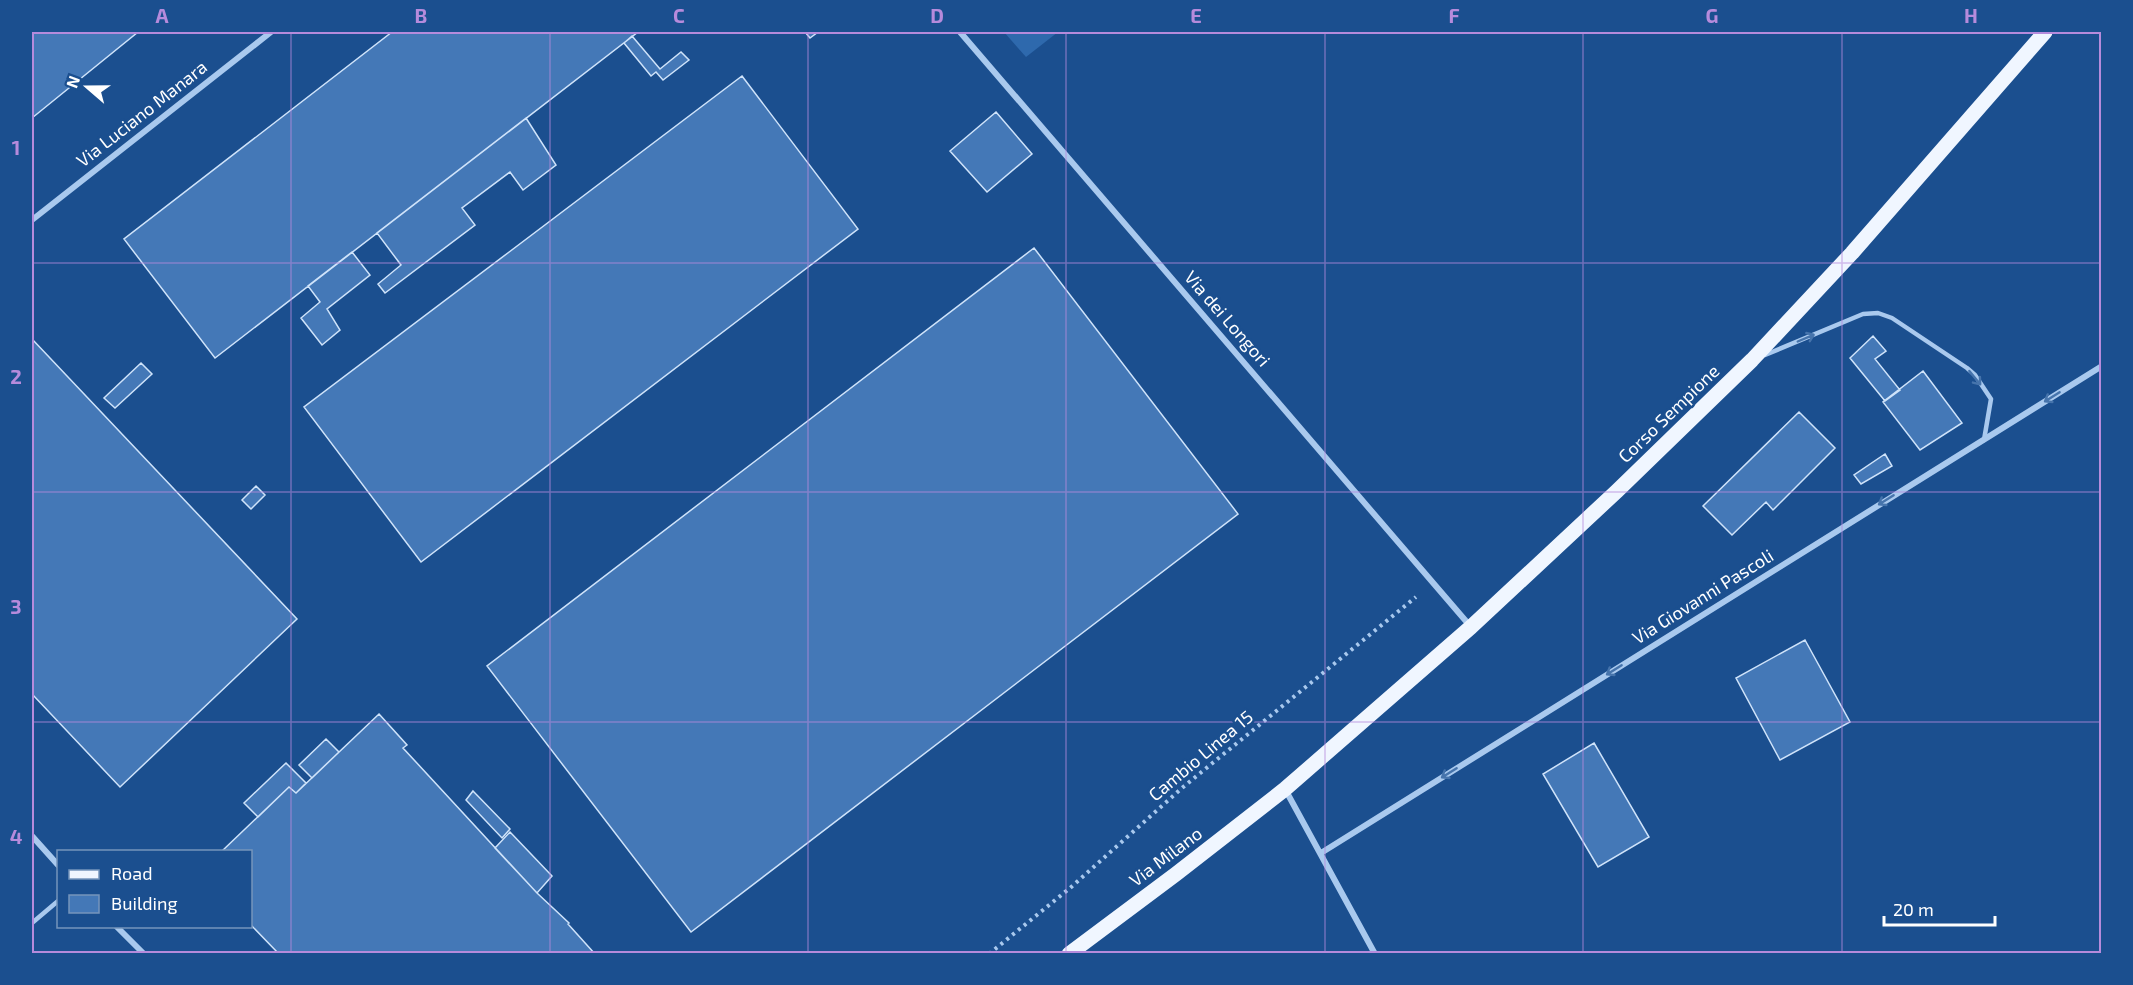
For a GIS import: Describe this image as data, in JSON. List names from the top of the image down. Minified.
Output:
{"streets":{"main road":["Corso Sempione","Via Milano"],"street":["Via Luciano Manara","Via dei Longori","Via Giovanni Pascoli"],"path":["Cambio Linea 15"]},"crossings":[["Via dei Longori","Corso Sempione"],["Via dei Longori","Cambio Linea 15"],["Corso Sempione","Via Milano"]],"one_way":["Via Giovanni Pascoli"],"legend":["Road","Building"],"scale_bar":"20 m","north":"left","grid":{"columns":["A","B","C","D","E","F","G","H"],"rows":["1","2","3","4"]}}
